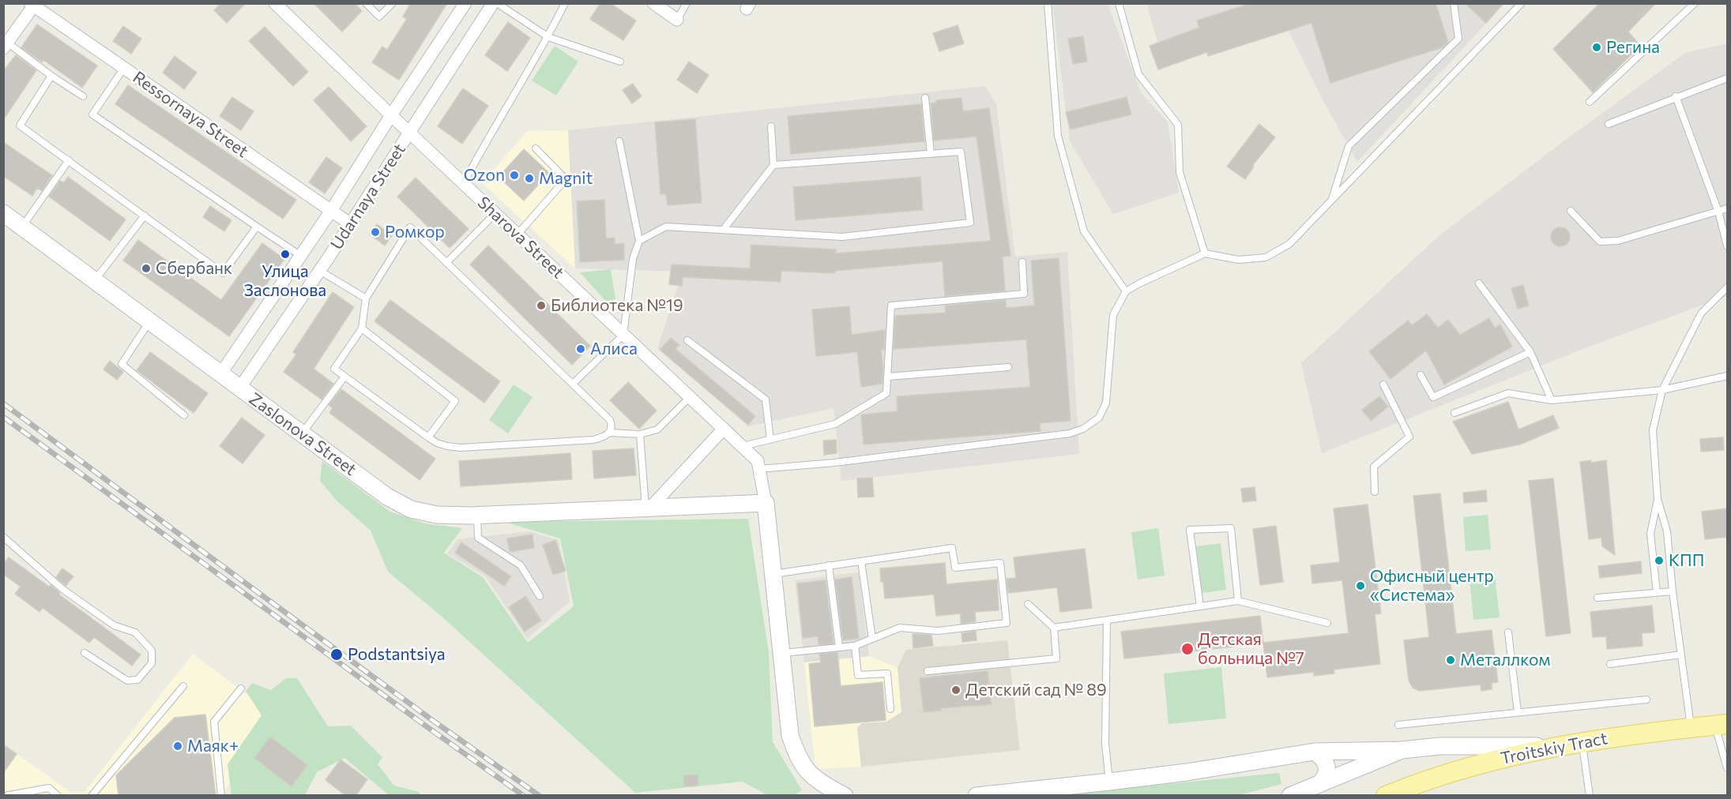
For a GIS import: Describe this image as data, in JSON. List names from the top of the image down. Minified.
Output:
{"streets":{"main road":["Troitskiy Tract"],"street":["Ressornaya Street","Udarnaya Street","Sharova Street","Zaslonova Street"]},"crossings":[["Ressornaya Street","Udarnaya Street"],["Udarnaya Street","Sharova Street"],["Udarnaya Street","Zaslonova Street"],["Sharova Street","Zaslonova Street"]],"places":["Регина","Ozon","Magnit","Ромкор","Улица Заслонова","Сбербанк","Библиотека №19","Алиса","КПП","Офисный центр «Система»","Детская больница №7","Podstantsiya","Металлком","Детский сад № 89","Маяк+"]}
